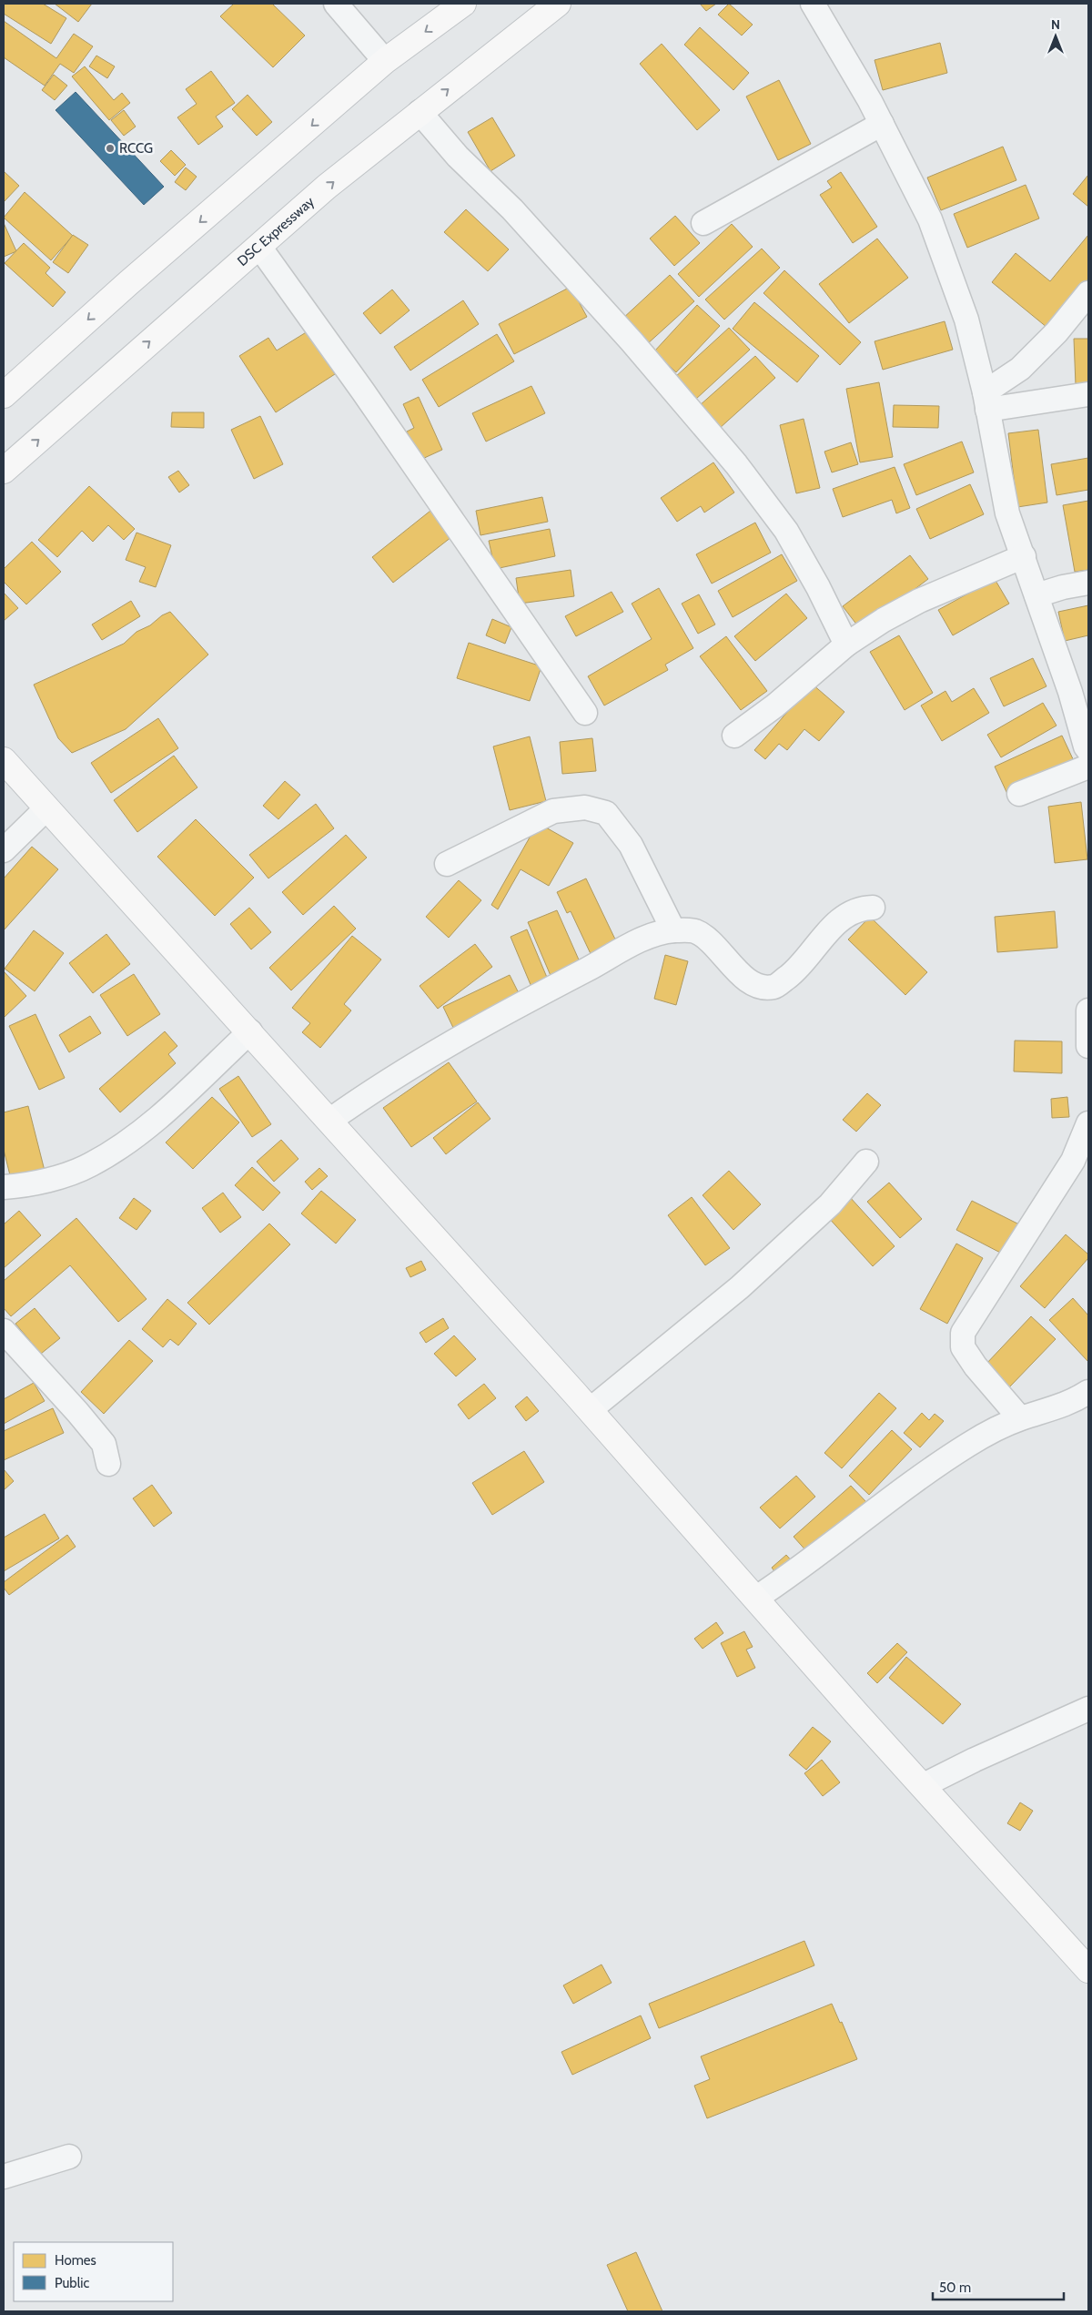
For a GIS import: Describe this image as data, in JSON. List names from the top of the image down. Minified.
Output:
{"streets":{"main road":["DSC Expressway"]},"places":["RCCG"],"legend":["Homes","Public"],"scale_bar":"50 m","north":"top"}
